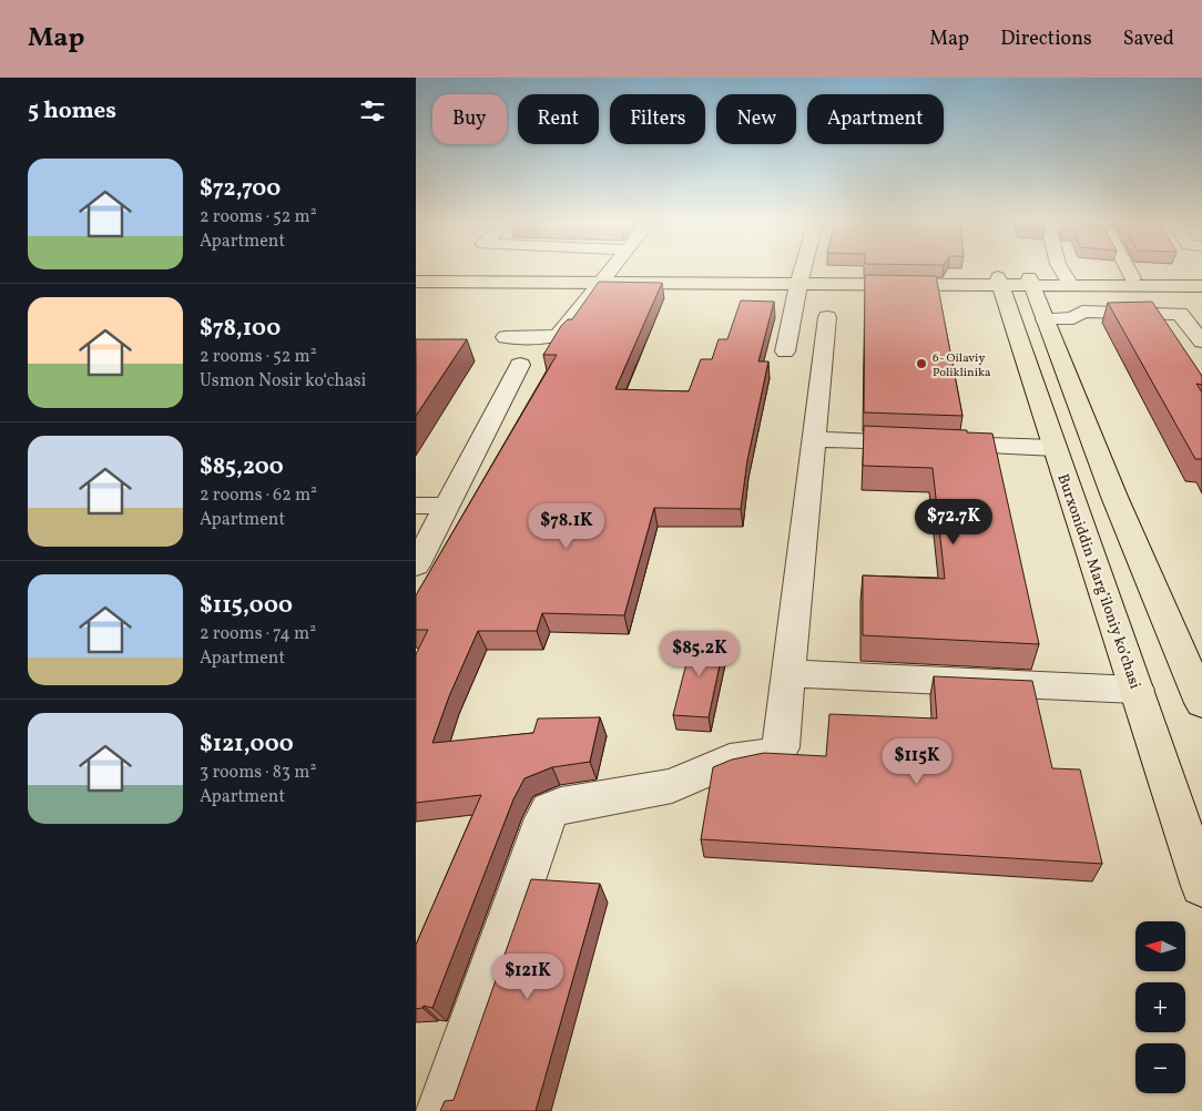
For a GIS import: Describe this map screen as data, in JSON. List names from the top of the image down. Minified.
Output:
{"streets":{"main road":["Burxoniddin Marg’iloniy ko’chasi"]},"places":["6- Oilaviy Poliklinika"],"north":"left","page":{"header":"Map","nav":["Map","Directions","Saved"],"heading":"5 homes","chip":["Buy","Rent","Filters","New","Apartment"],"list":[{"name":"$72,700","note":"2 rooms · 52 m² · Apartment"},{"name":"$78,100","note":"2 rooms · 52 m² · Usmon Nosir ko‘chasi"},{"name":"$85,200","note":"2 rooms · 62 m² · Apartment"},{"name":"$115,000","note":"2 rooms · 74 m² · Apartment"},{"name":"$121,000","note":"3 rooms · 83 m² · Apartment"}],"price":["$72.7K","$78.1K","$85.2K","$115K","$121K"],"map_buttons":["+","−"]}}
